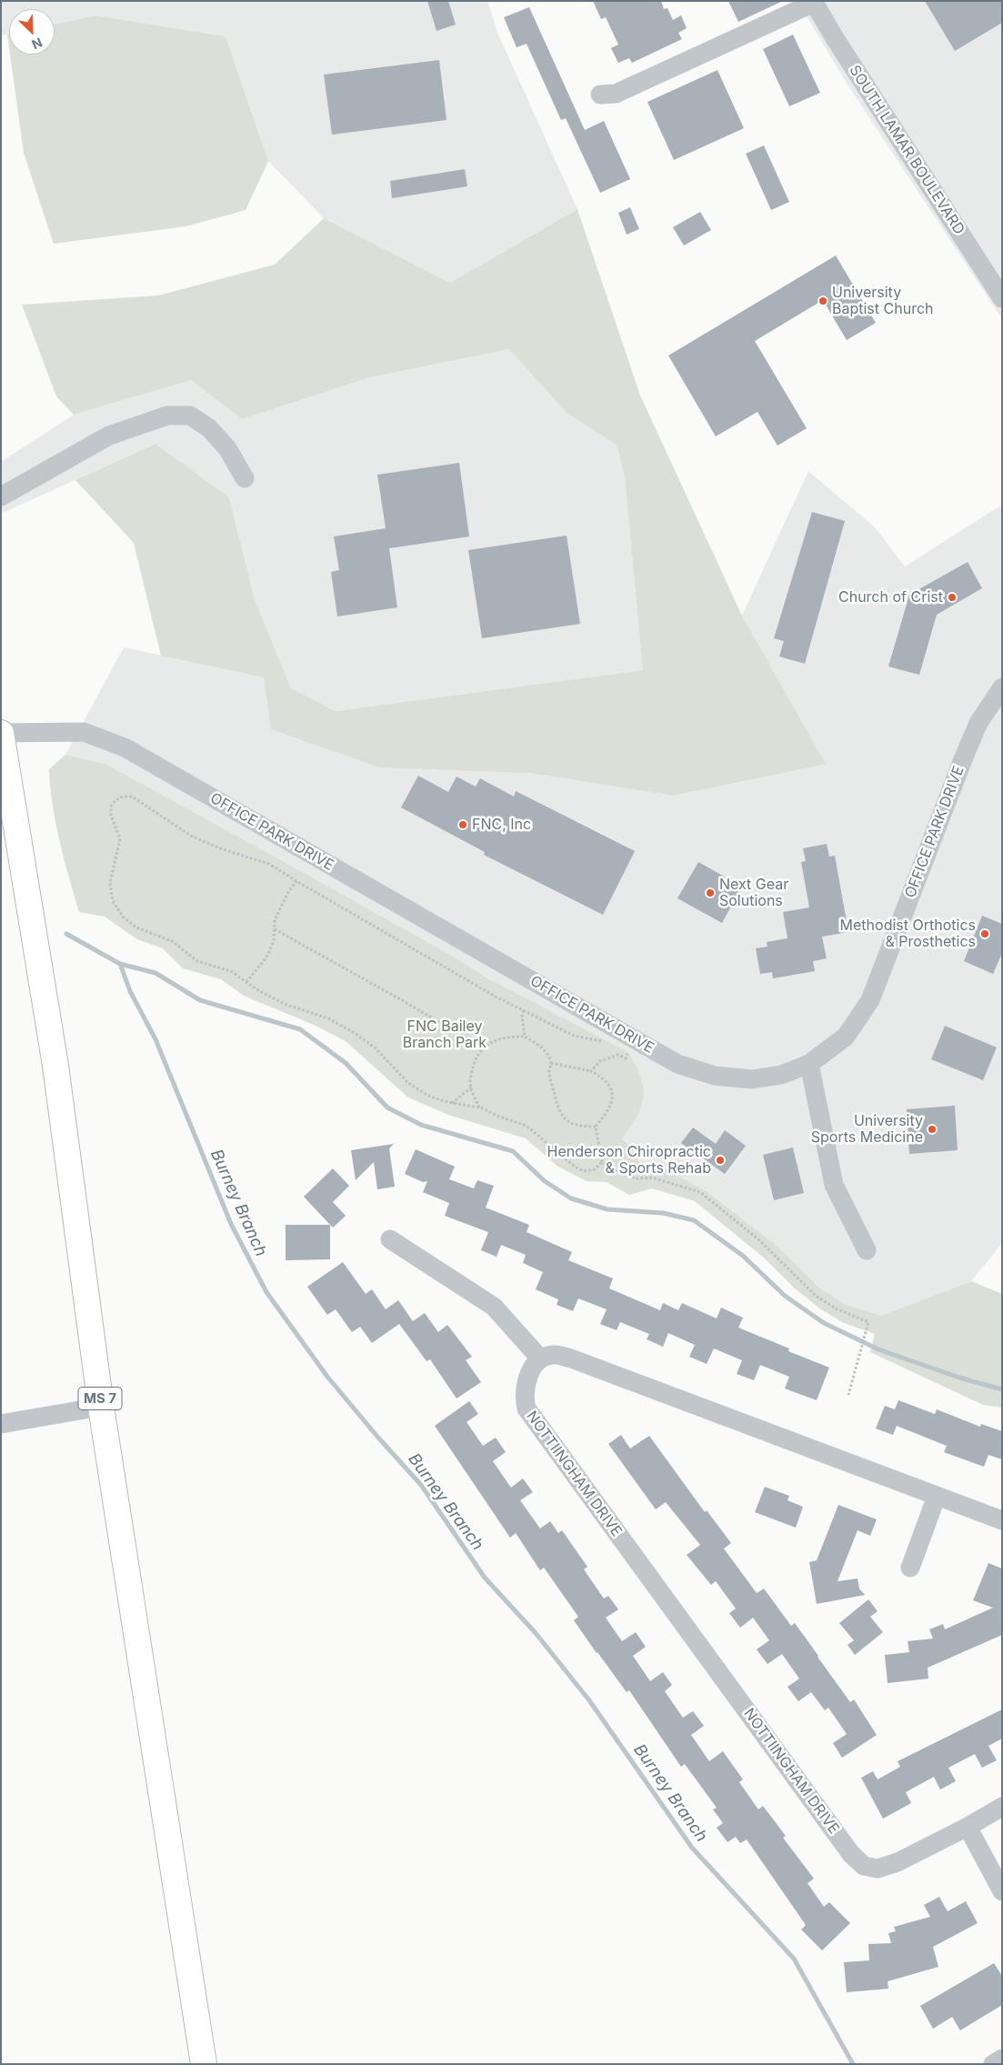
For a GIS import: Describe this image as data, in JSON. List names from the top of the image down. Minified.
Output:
{"streets":{"highway":["MS 7"],"street":["SOUTH LAMAR BOULEVARD","OFFICE PARK DRIVE","NOTTIINGHAM DRIVE"]},"crossings":[["OFFICE PARK DRIVE","MS 7"]],"water":["Burney Branch"],"parks":["FNC Bailey Branch Park"],"places":["University Baptist Church","Church of Crist","FNC, Inc","Next Gear Solutions","Methodist Orthotics & Prosthetics","University Sports Medicine","Henderson Chiropractic & Sports Rehab"],"north":"bottom right"}
